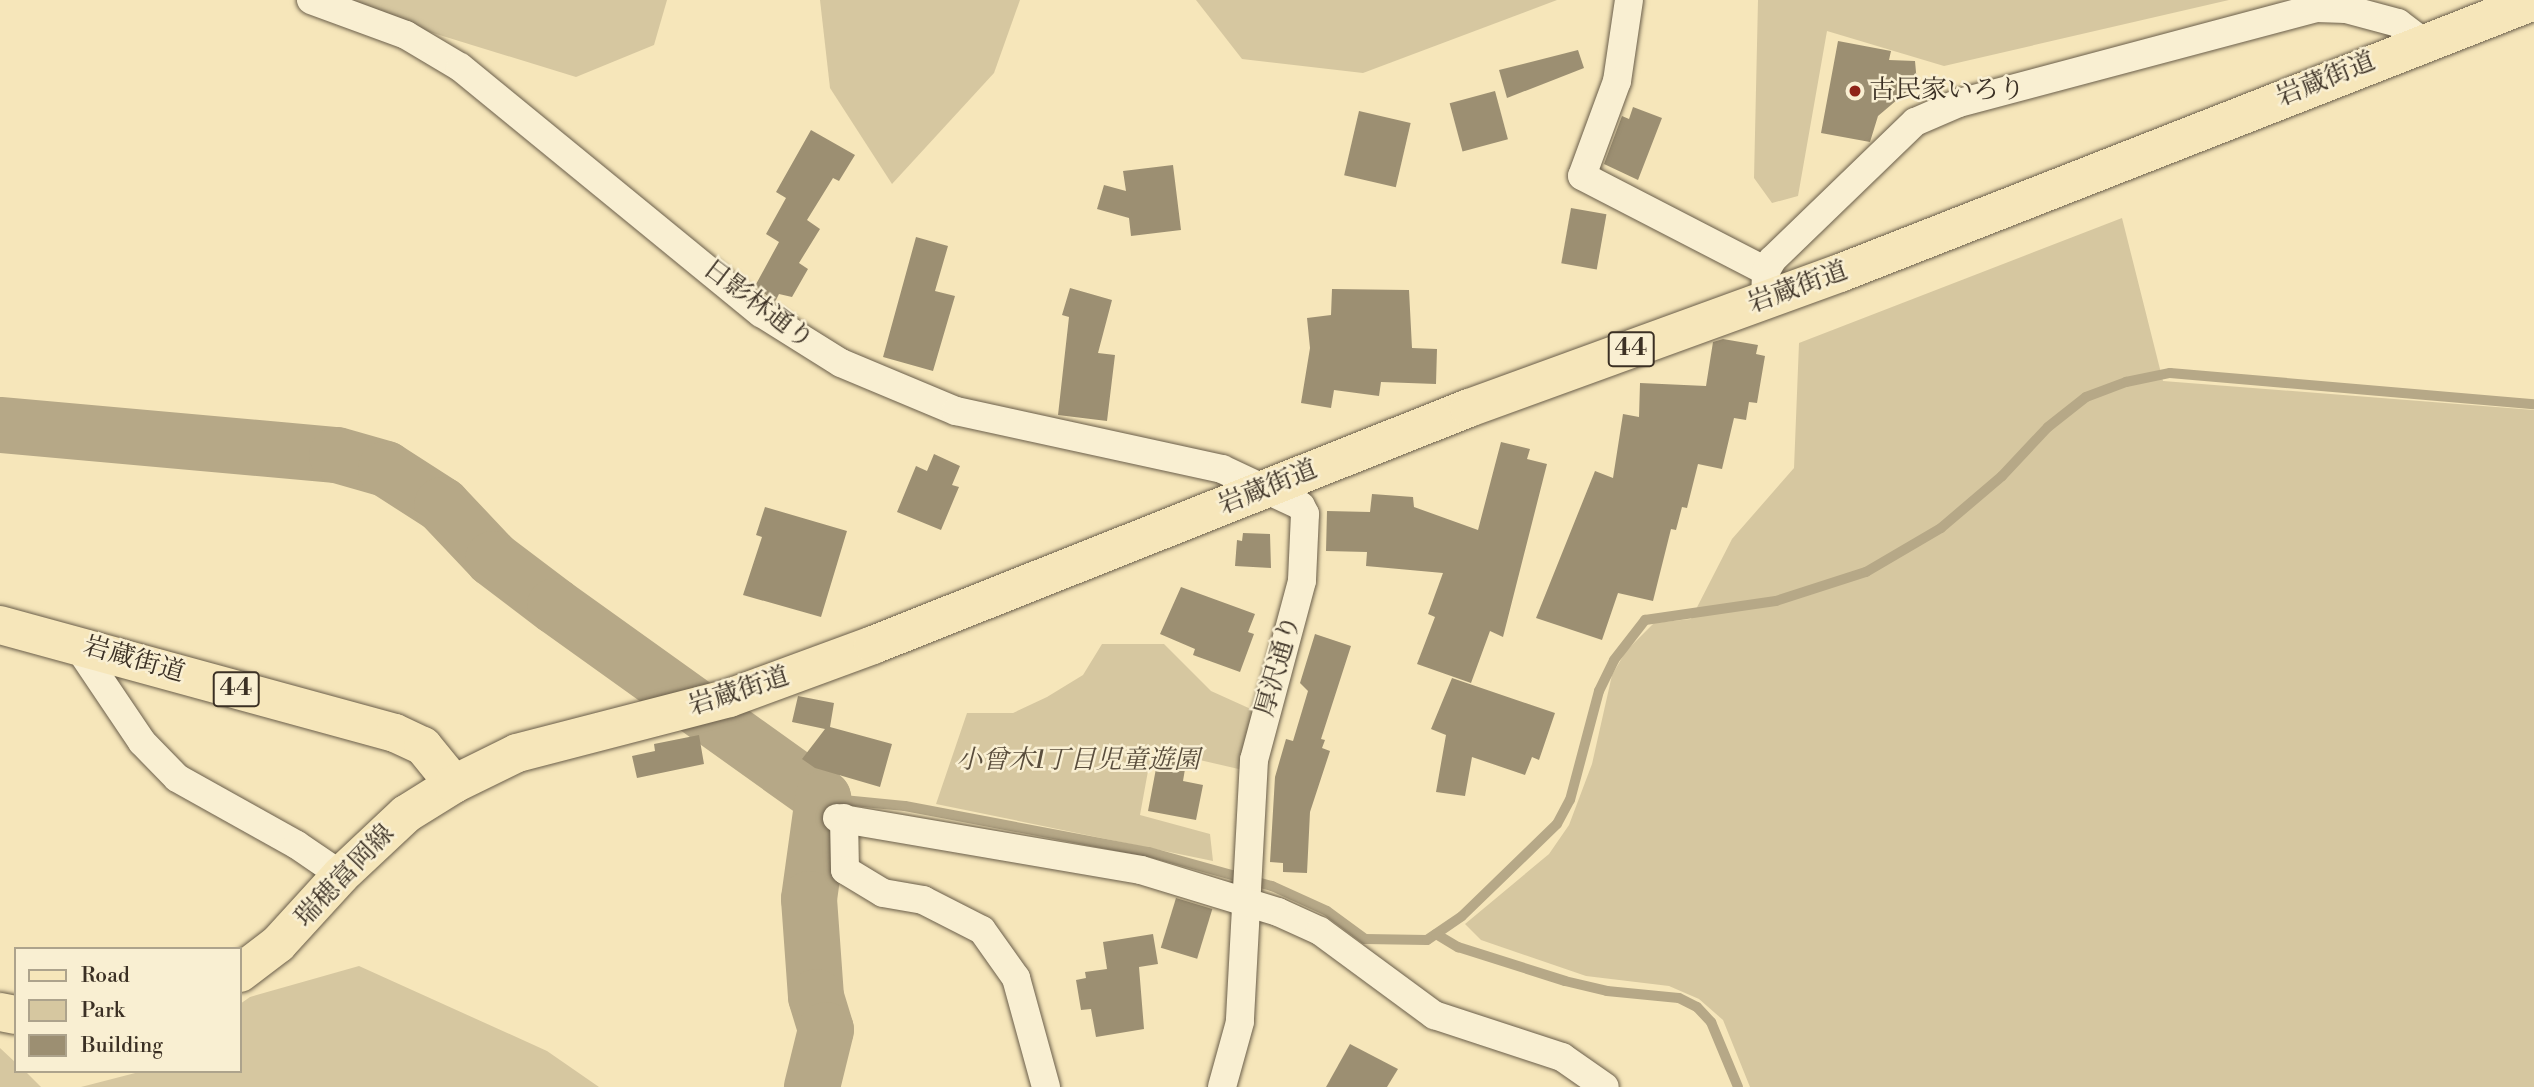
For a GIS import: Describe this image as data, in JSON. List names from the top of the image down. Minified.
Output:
{"streets":{"main road":["岩蔵街道","44","瑞穂富岡線"],"street":["日影林通り","厚沢通り"]},"crossings":[["岩蔵街道","日影林通り"],["岩蔵街道","厚沢通り"],["岩蔵街道","瑞穂富岡線"],["日影林通り","厚沢通り"]],"parks":["小曾木1丁目児童遊園"],"places":["古民家いろり"],"legend":["Road","Park","Building"]}
